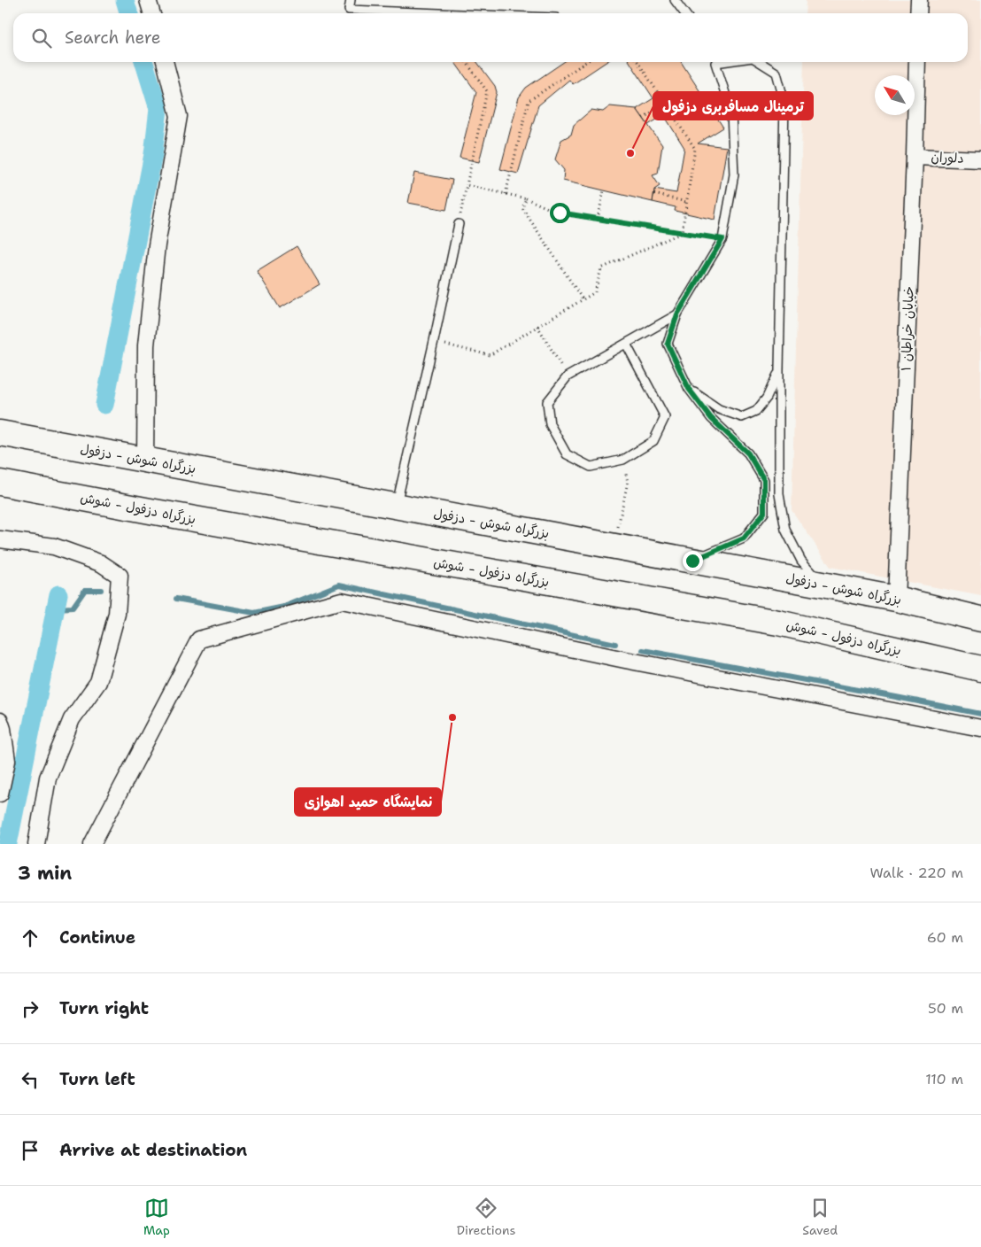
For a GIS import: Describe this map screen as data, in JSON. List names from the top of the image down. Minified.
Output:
{"streets":{"highway":["بزرگراه شوش - دزفول","بزرگراه دزفول - شوش"],"street":["دلوران","خیابان خراطان ۱"]},"crossings":[["دلوران","خیابان خراطان ۱"],["خیابان خراطان ۱","بزرگراه شوش - دزفول"]],"places":["ترمینال مسافربری دزفول","نمایشگاه حمید اهوازی"],"north":"top left","page":{"search":"Search here","heading":["3 min","Walk · 220 m"],"list":[["Continue","60 m"],["Turn right","50 m"],["Turn left","110 m"],"Arrive at destination"],"nav":["Map","Directions","Saved"]}}
